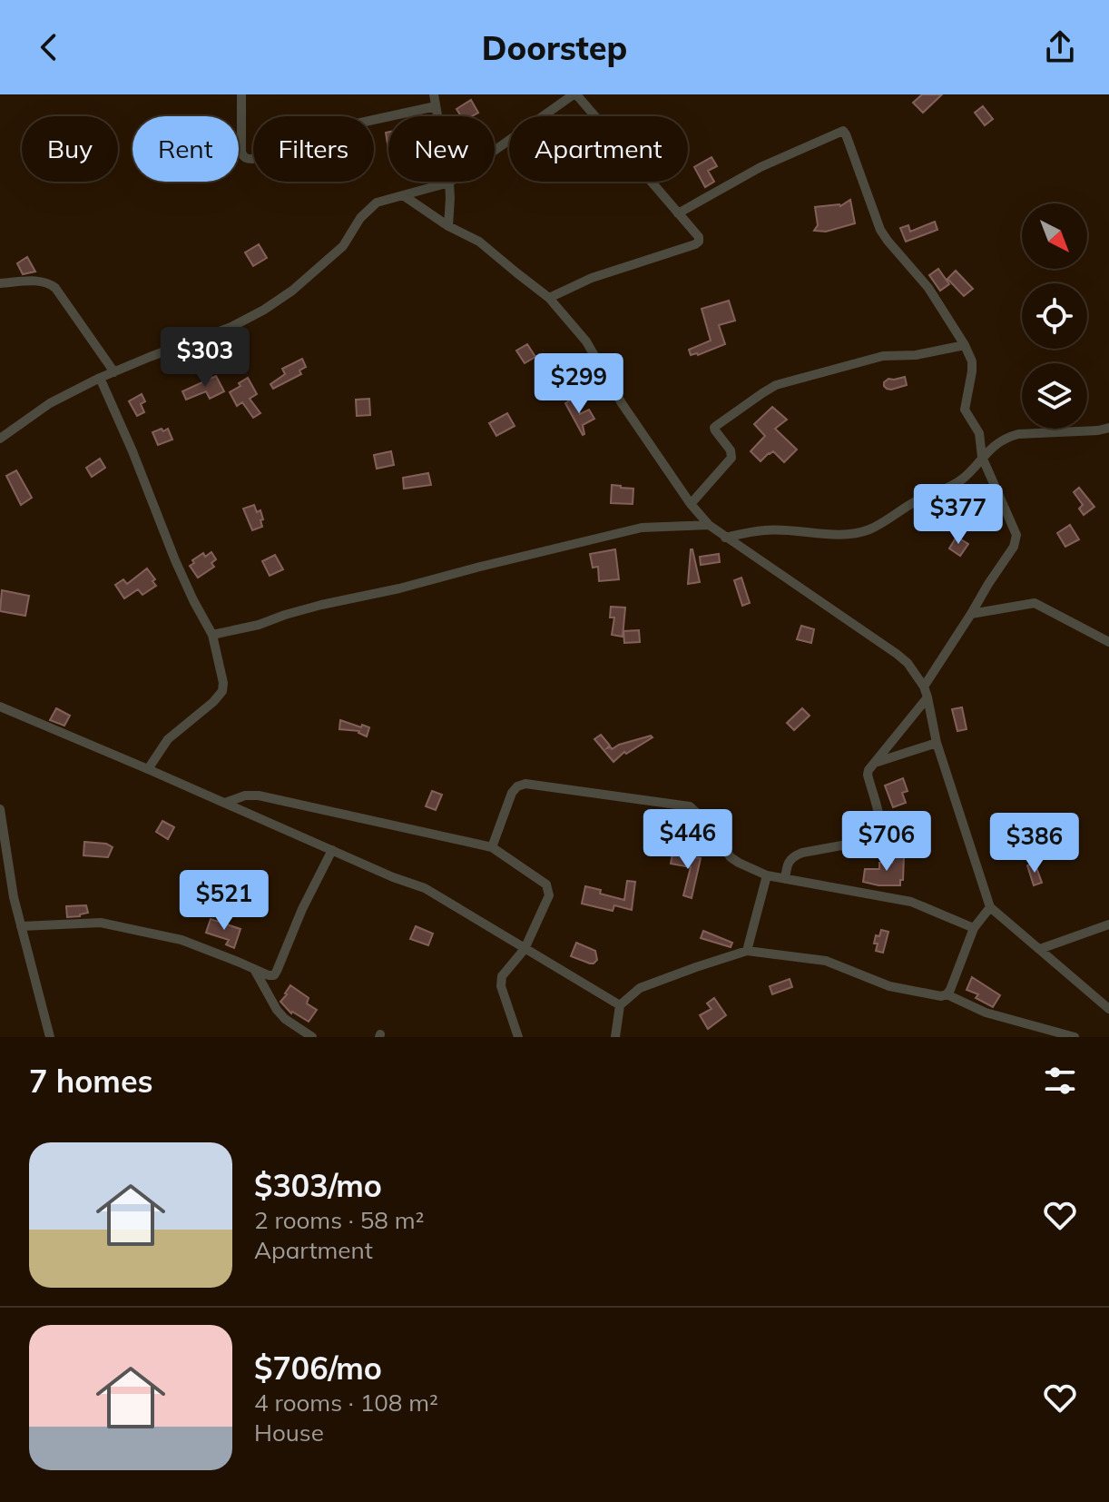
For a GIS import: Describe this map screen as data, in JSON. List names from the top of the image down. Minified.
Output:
{"north":"bottom right","page":{"header":"Doorstep","chip":["Buy","Rent","Filters","New","Apartment"],"price":["$303","$299","$377","$446","$706","$386","$521"],"heading":"7 homes","list":[{"name":"$303/mo","note":"2 rooms · 58 m² · Apartment"},{"name":"$706/mo","note":"4 rooms · 108 m² · House"}]}}
